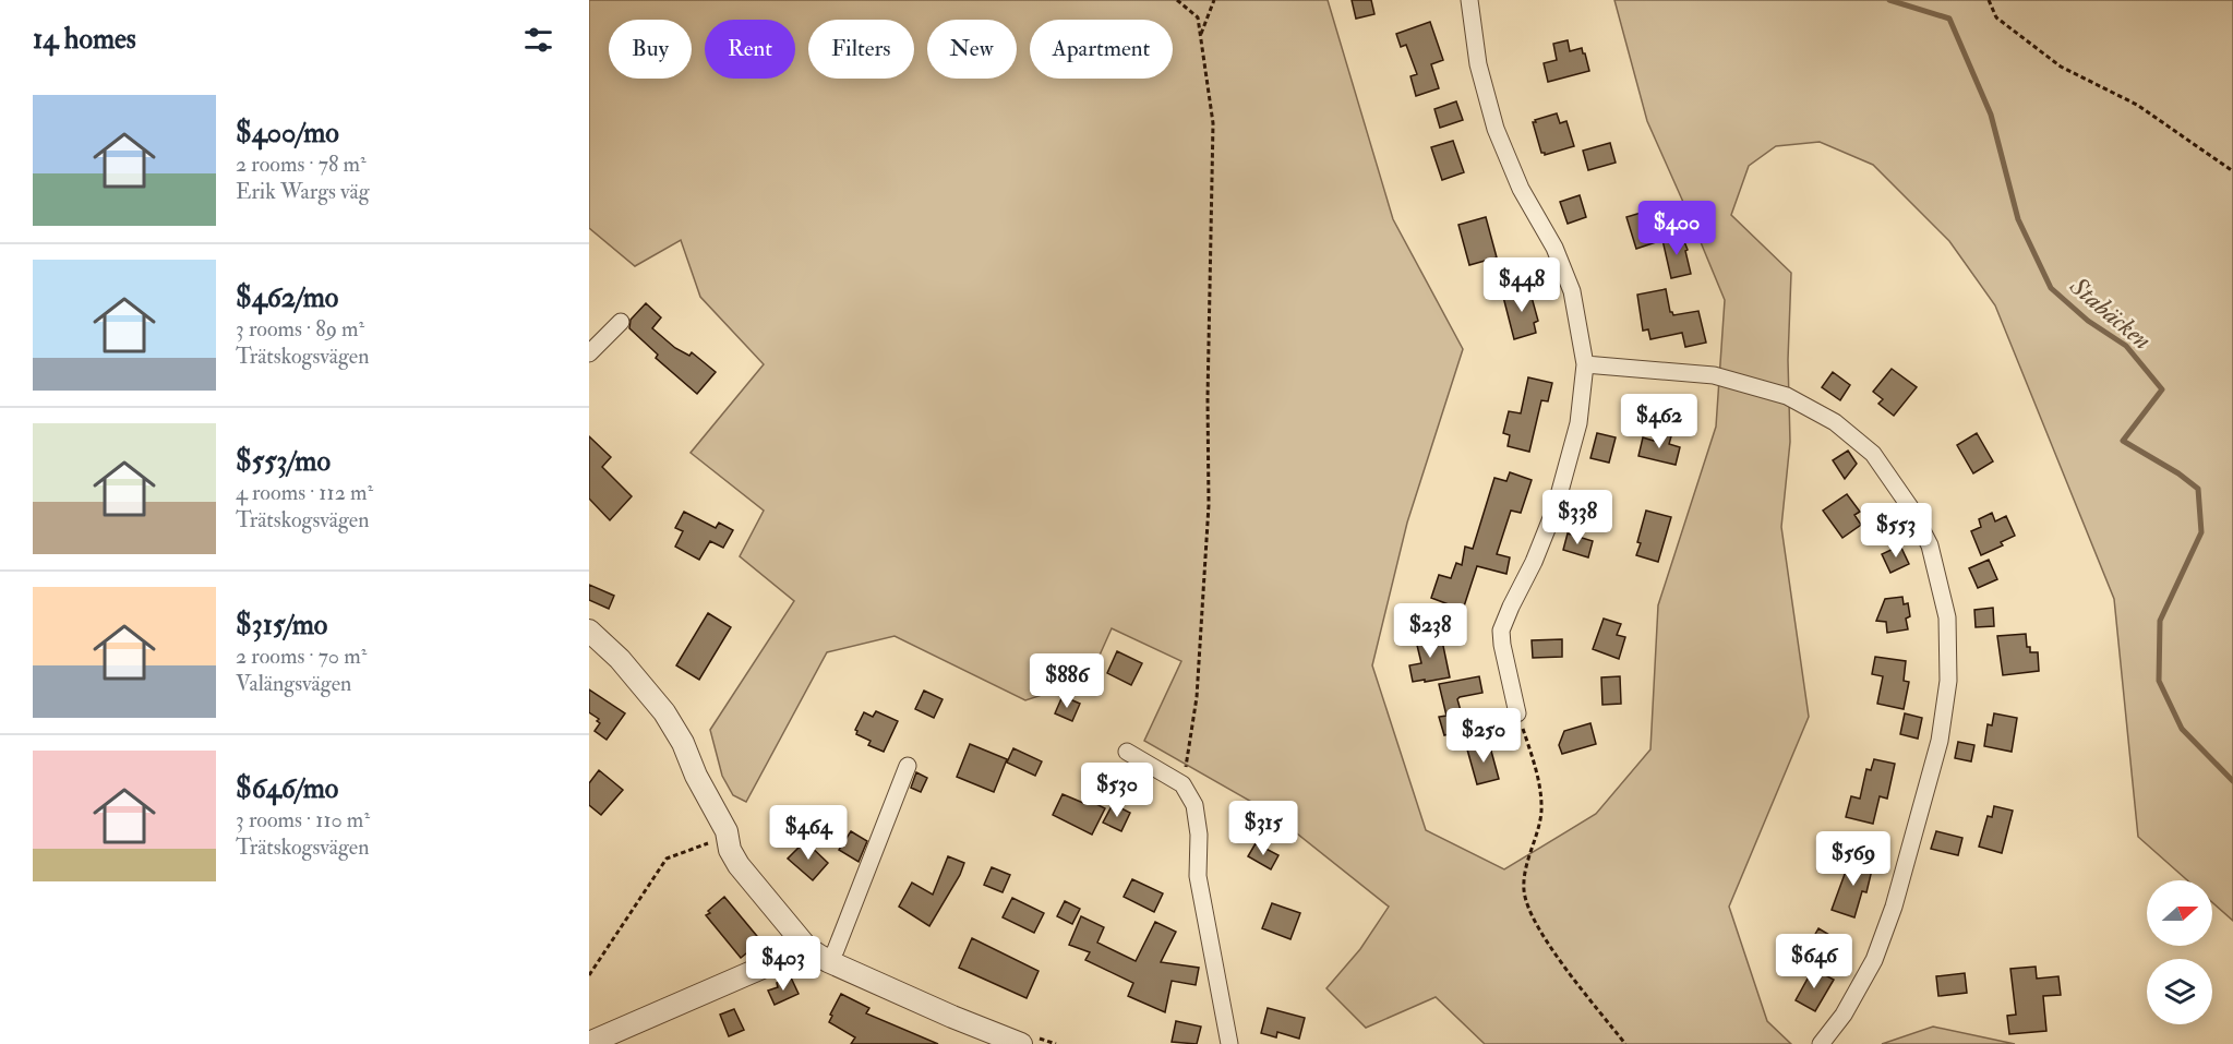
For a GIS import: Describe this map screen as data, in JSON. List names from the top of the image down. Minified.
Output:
{"water":["Stabäcken"],"north":"right","page":{"heading":"14 homes","chip":["Buy","Rent","Filters","New","Apartment"],"list":[{"name":"$400/mo","note":"2 rooms · 78 m² · Erik Wargs väg"},{"name":"$462/mo","note":"3 rooms · 89 m² · Trätskogsvägen"},{"name":"$553/mo","note":"4 rooms · 112 m² · Trätskogsvägen"},{"name":"$315/mo","note":"2 rooms · 70 m² · Valängsvägen"},{"name":"$646/mo","note":"3 rooms · 110 m² · Trätskogsvägen"}],"price":["$400","$448","$462","$338","$553","$238","$886","$250","$530","$315","$464","$569","$646","$403"]}}
